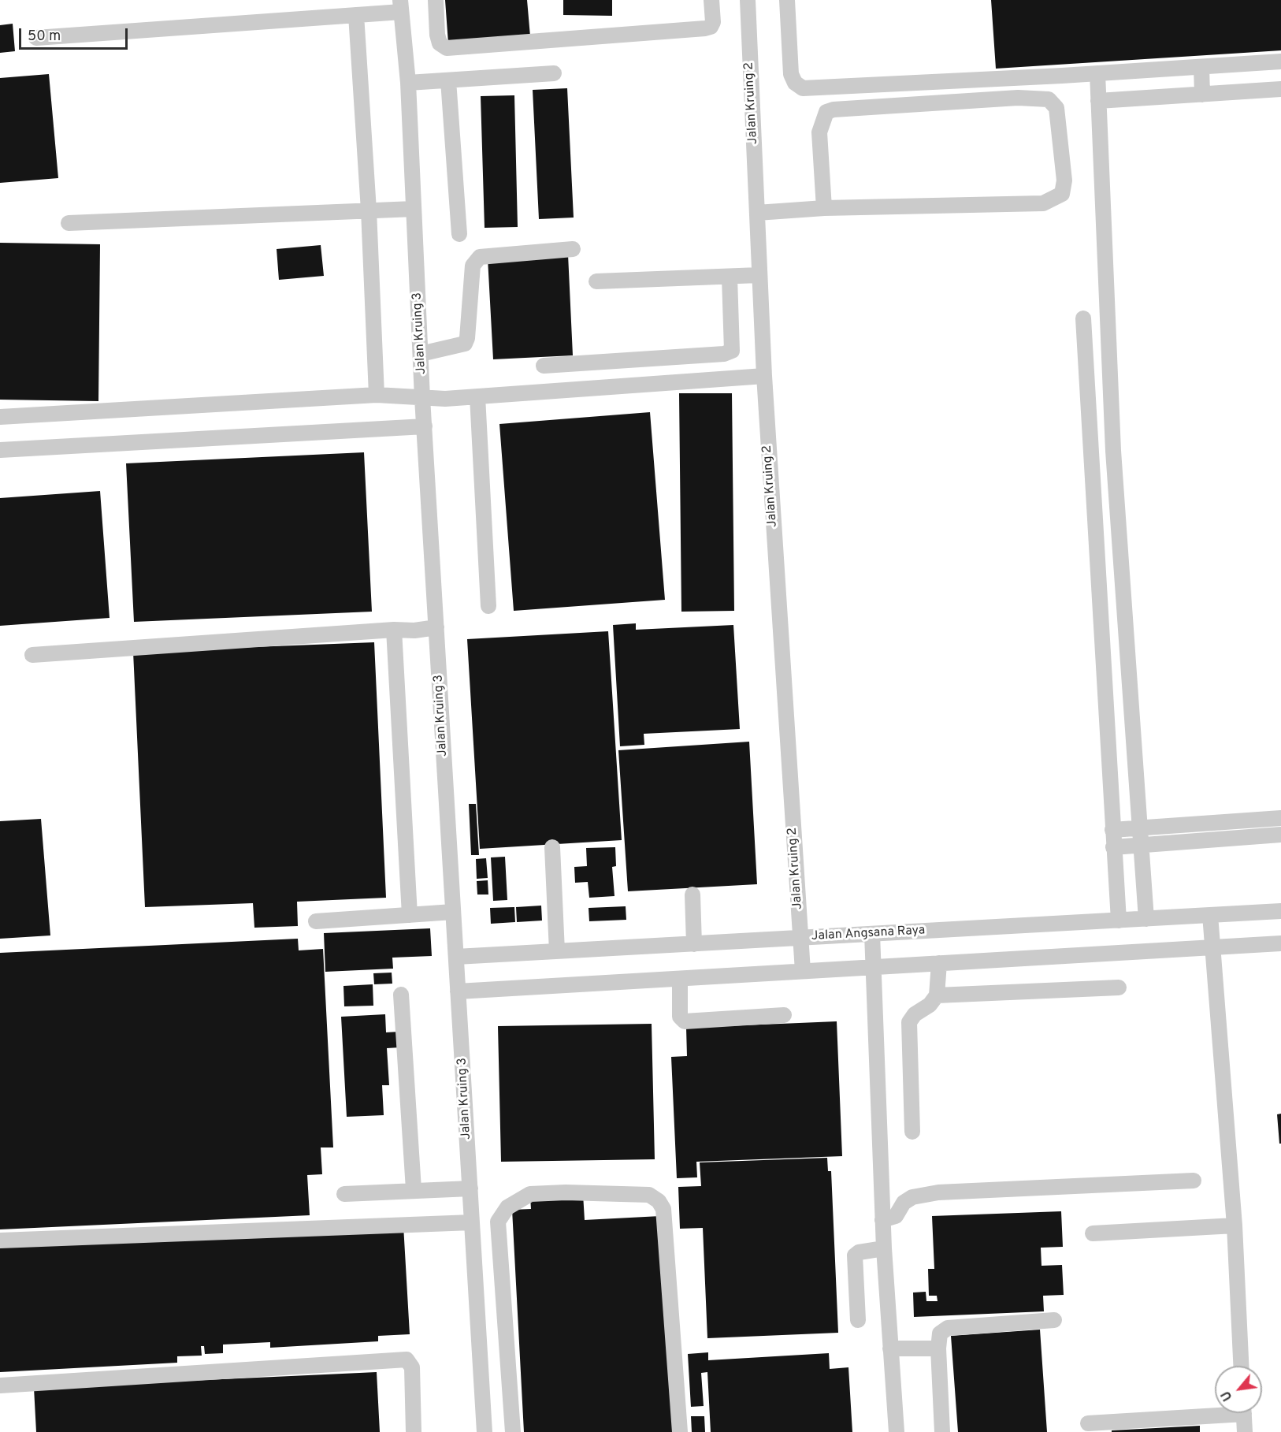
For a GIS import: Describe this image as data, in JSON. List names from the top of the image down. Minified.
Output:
{"streets":{"street":["Jalan Kruing 2","Jalan Kruing 3","Jalan Angsana Raya"]},"crossings":[["Jalan Kruing 2","Jalan Angsana Raya"],["Jalan Kruing 3","Jalan Angsana Raya"]],"scale_bar":"50 m","north":"bottom left"}
